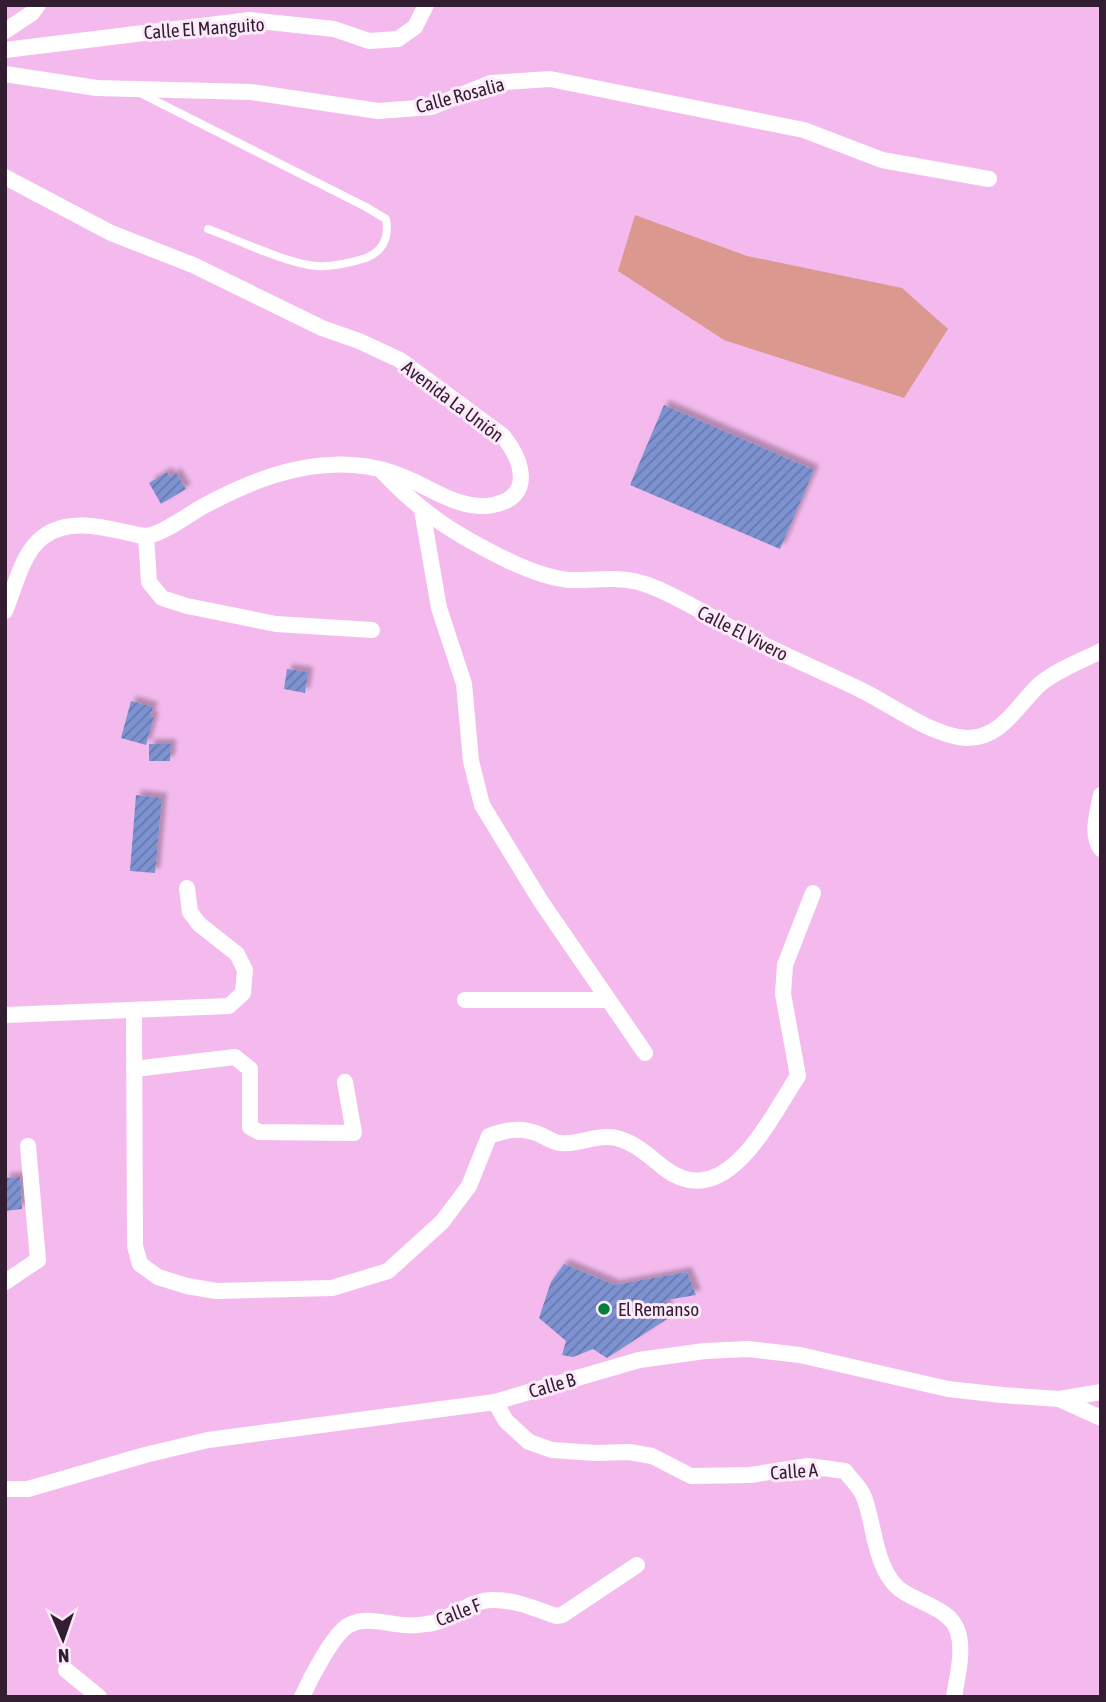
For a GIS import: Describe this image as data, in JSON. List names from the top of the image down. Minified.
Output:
{"streets":{"street":["Calle El Manguito","Calle Rosalia","Avenida La Unión","Calle El Vivero","Calle B","Calle A","Calle F"]},"crossings":[["Avenida La Unión","Calle El Vivero"],["Calle B","Calle A"]],"places":["El Remanso"],"north":"bottom"}
